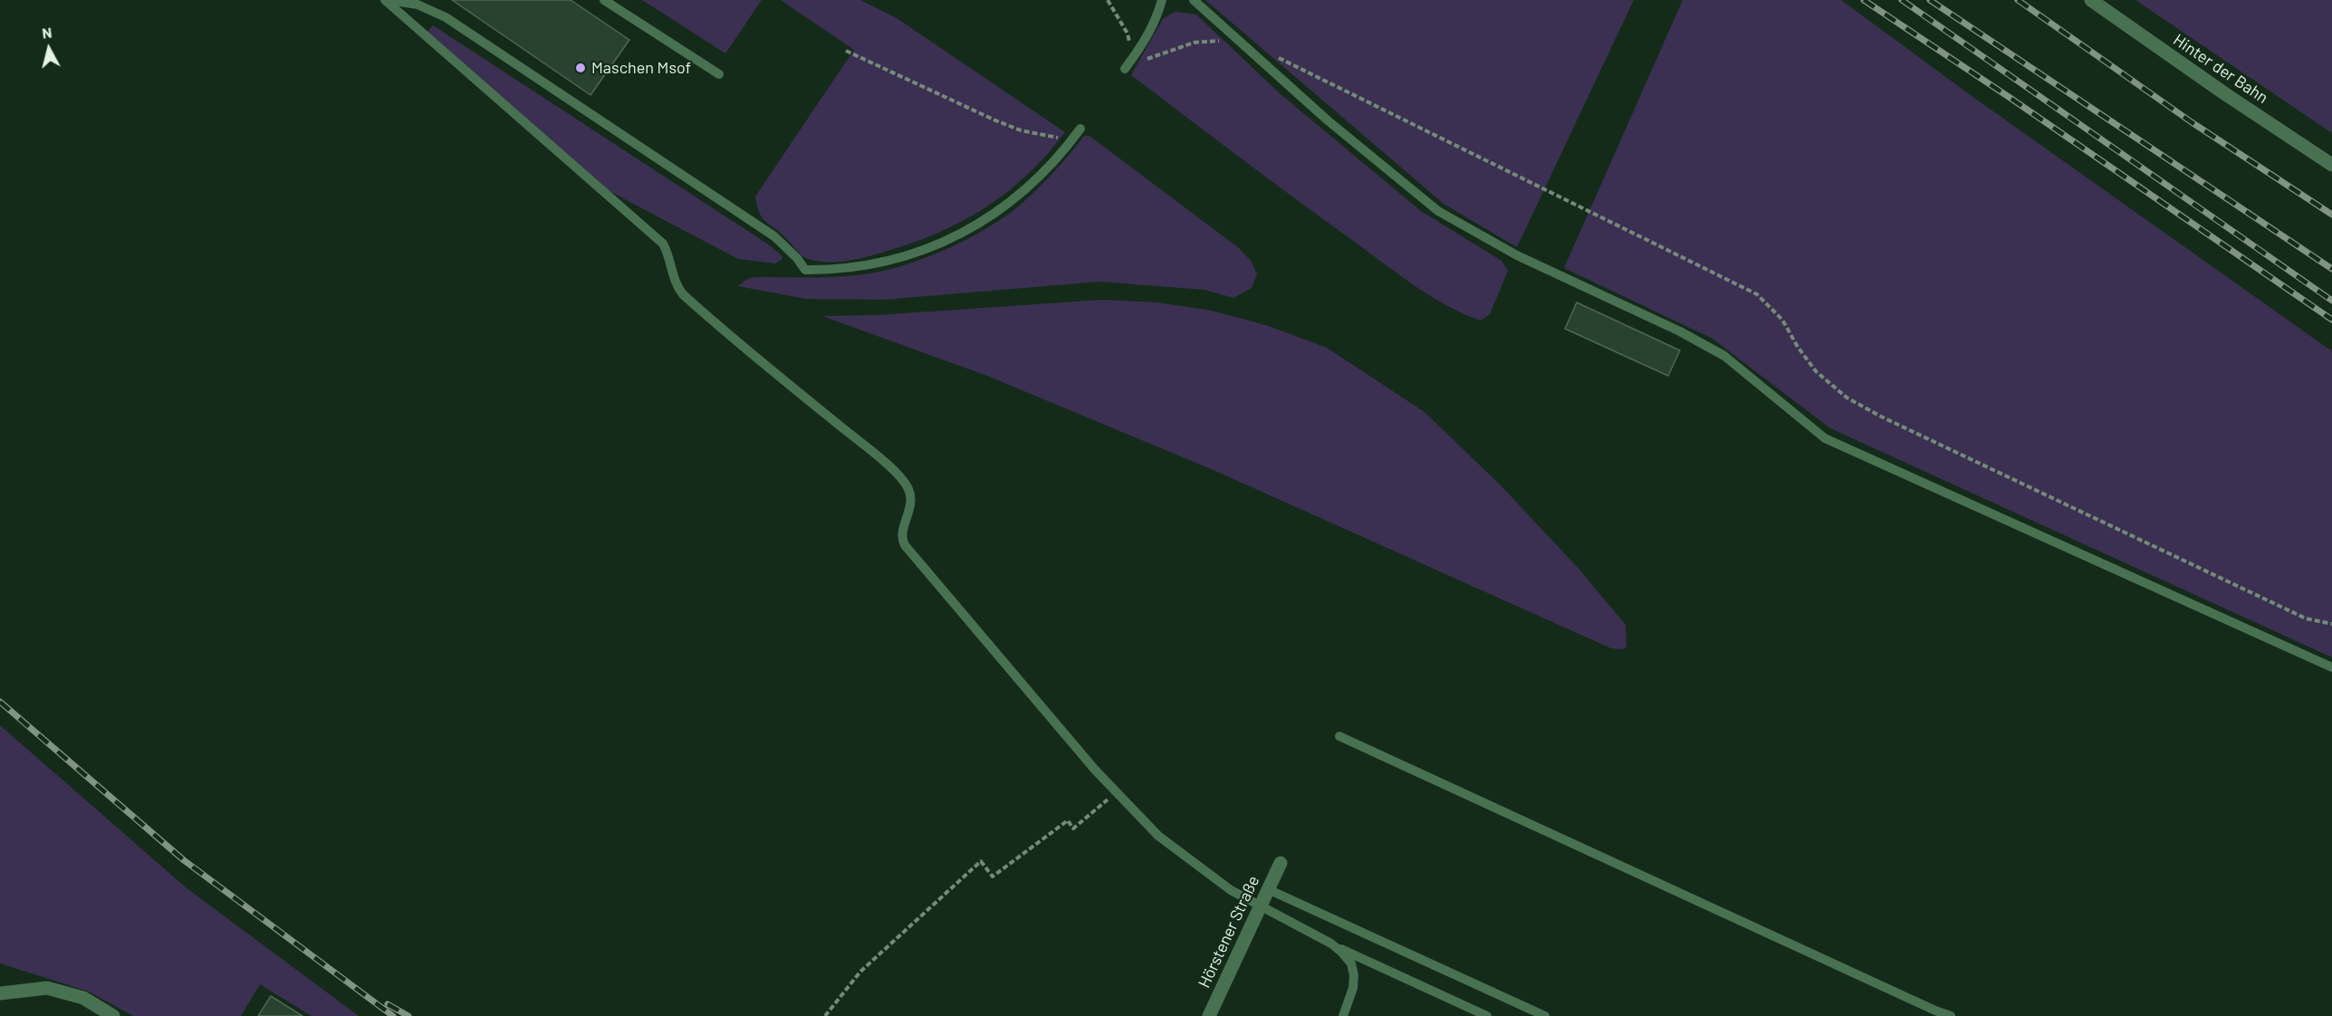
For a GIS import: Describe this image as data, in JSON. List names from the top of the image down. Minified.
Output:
{"streets":{"street":["Hinter der Bahn","Hörstener Straße"]},"places":["Maschen Msof"],"north":"top"}
